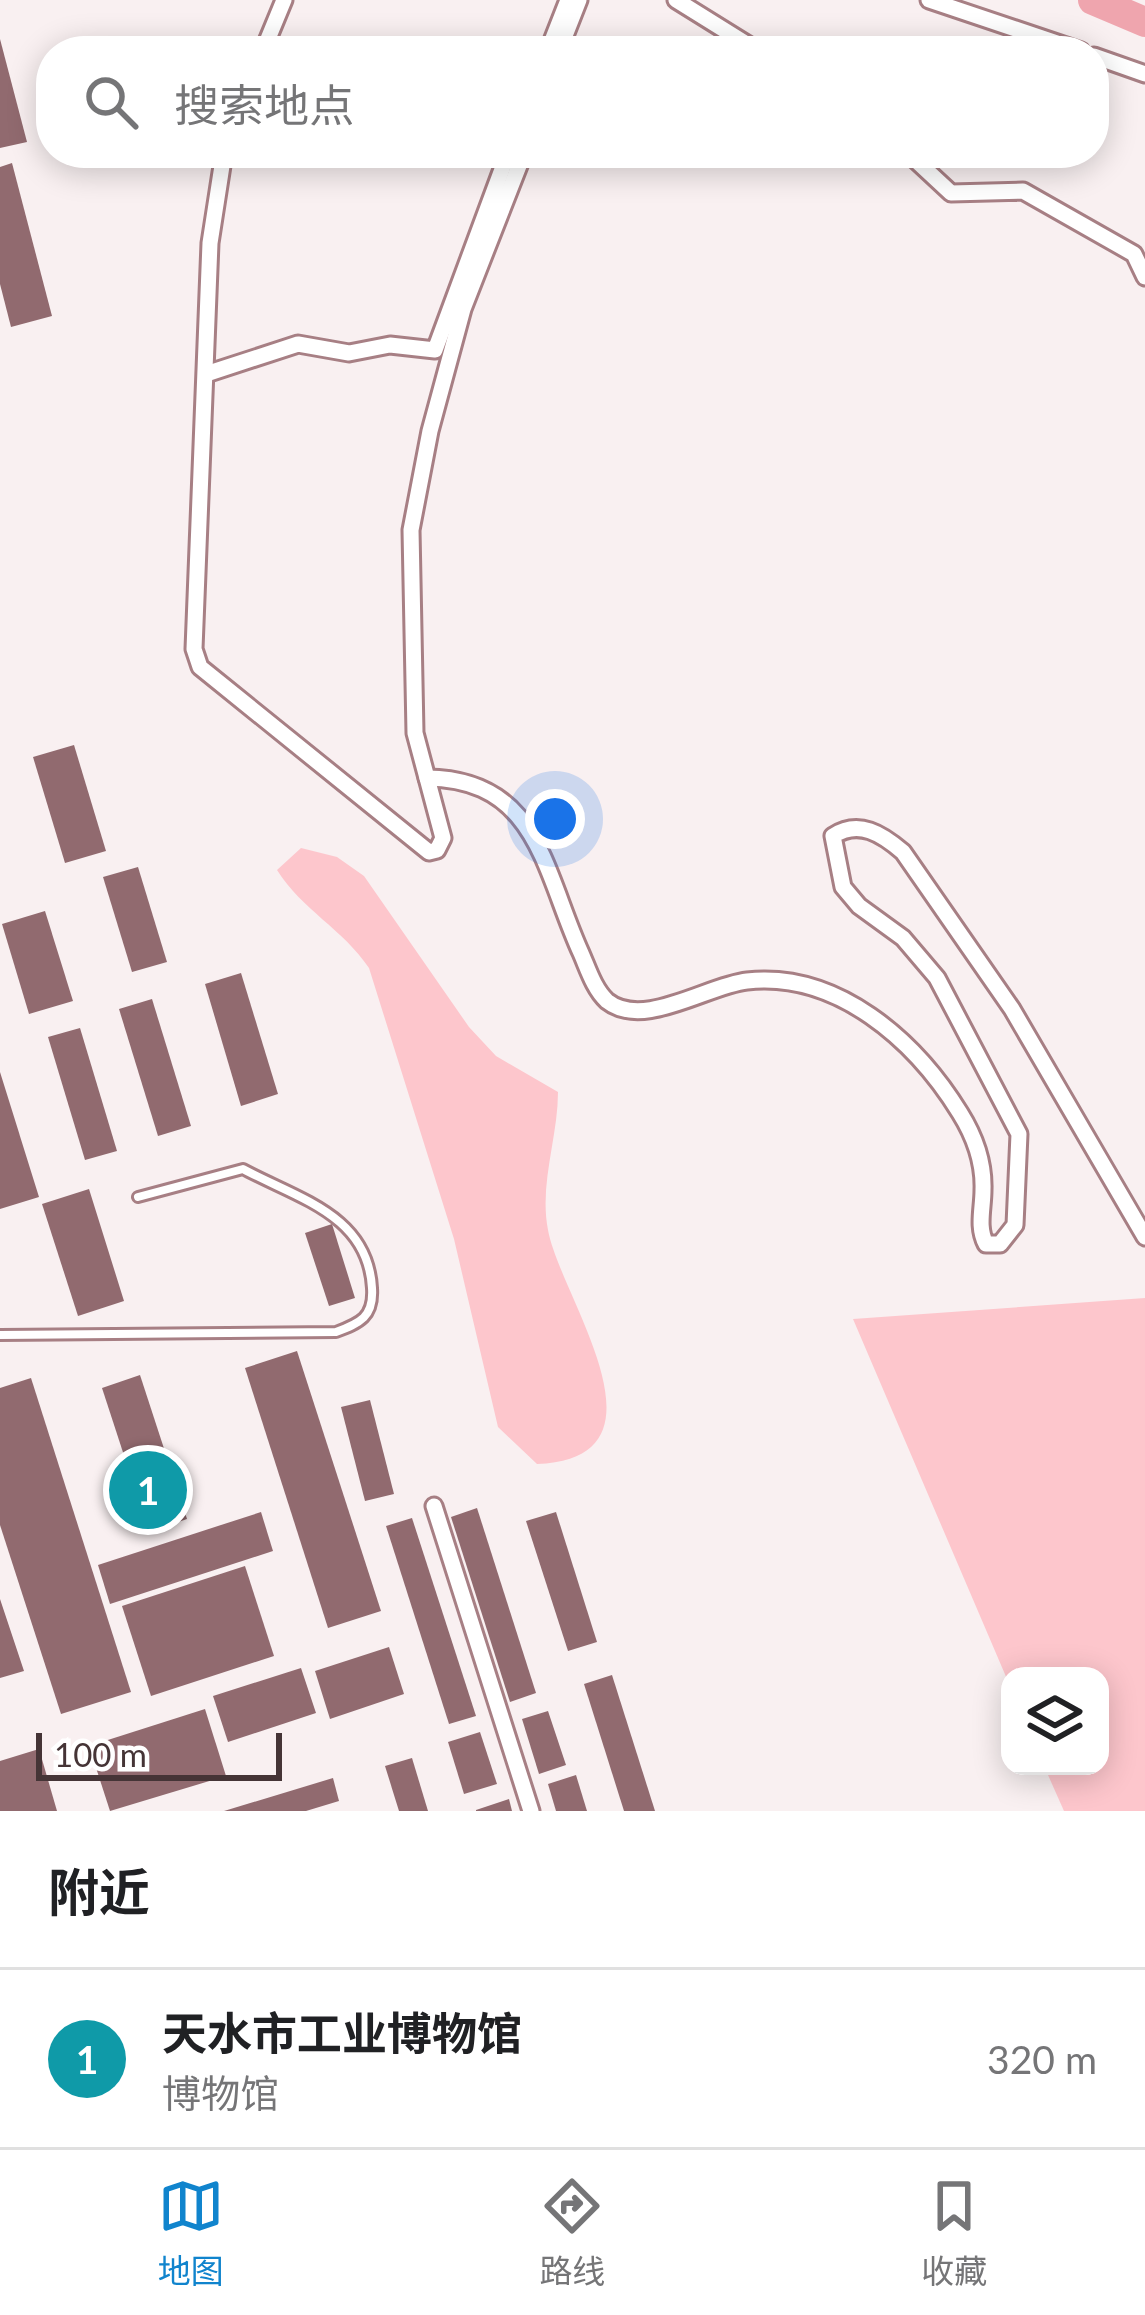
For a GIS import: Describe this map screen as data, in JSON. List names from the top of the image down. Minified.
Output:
{"scale_bar":"100 m","page":{"search":"搜索地点","pins":"1","scale":"100 m","heading":"附近","list":[{"mark":"1","name":"天水市工业博物馆","note":"博物馆","value":"320 m"}],"nav":["地图","路线","收藏"]}}
